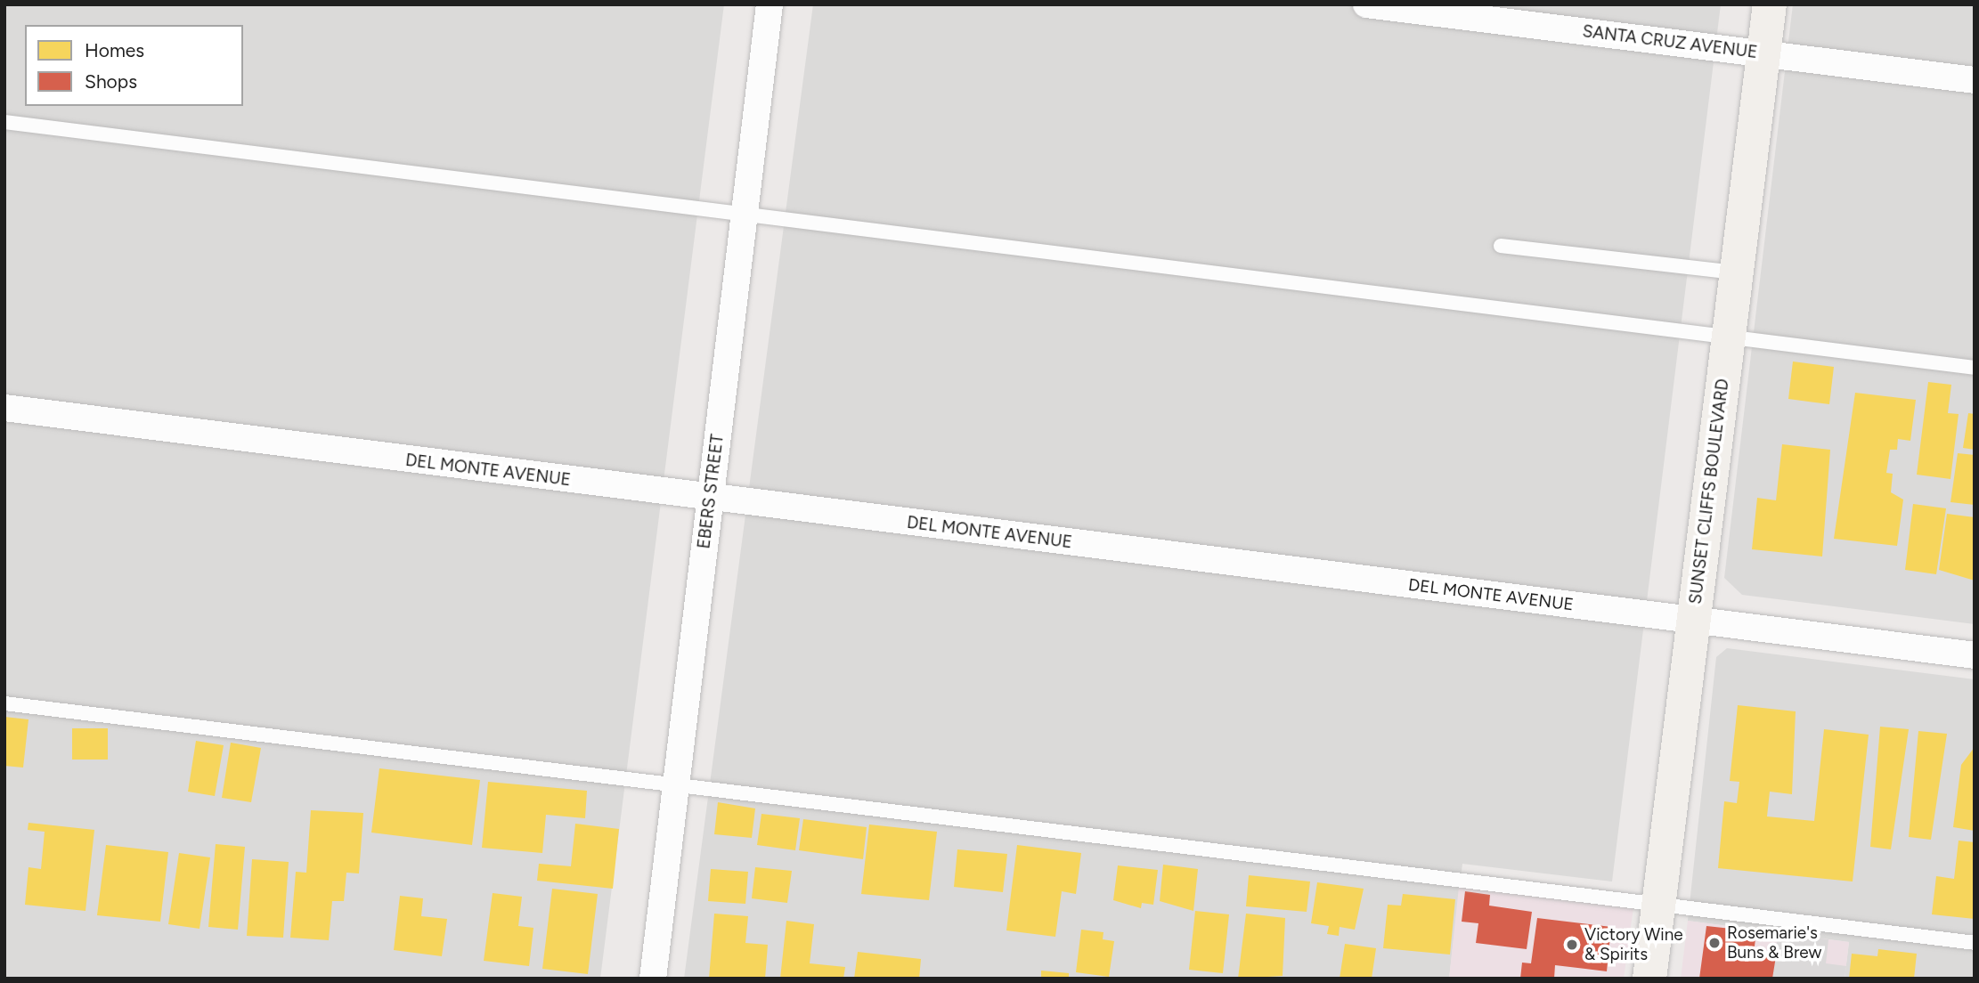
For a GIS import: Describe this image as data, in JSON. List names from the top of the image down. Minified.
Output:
{"streets":{"main road":["SUNSET CLIFFS BOULEVARD"],"street":["SANTA CRUZ AVENUE","DEL MONTE AVENUE","EBERS STREET"]},"crossings":[["SANTA CRUZ AVENUE","SUNSET CLIFFS BOULEVARD"],["DEL MONTE AVENUE","EBERS STREET"],["DEL MONTE AVENUE","SUNSET CLIFFS BOULEVARD"]],"places":["Rosemarie's Buns & Brew","Victory Wine & Spirits"],"legend":["Homes","Shops"]}
